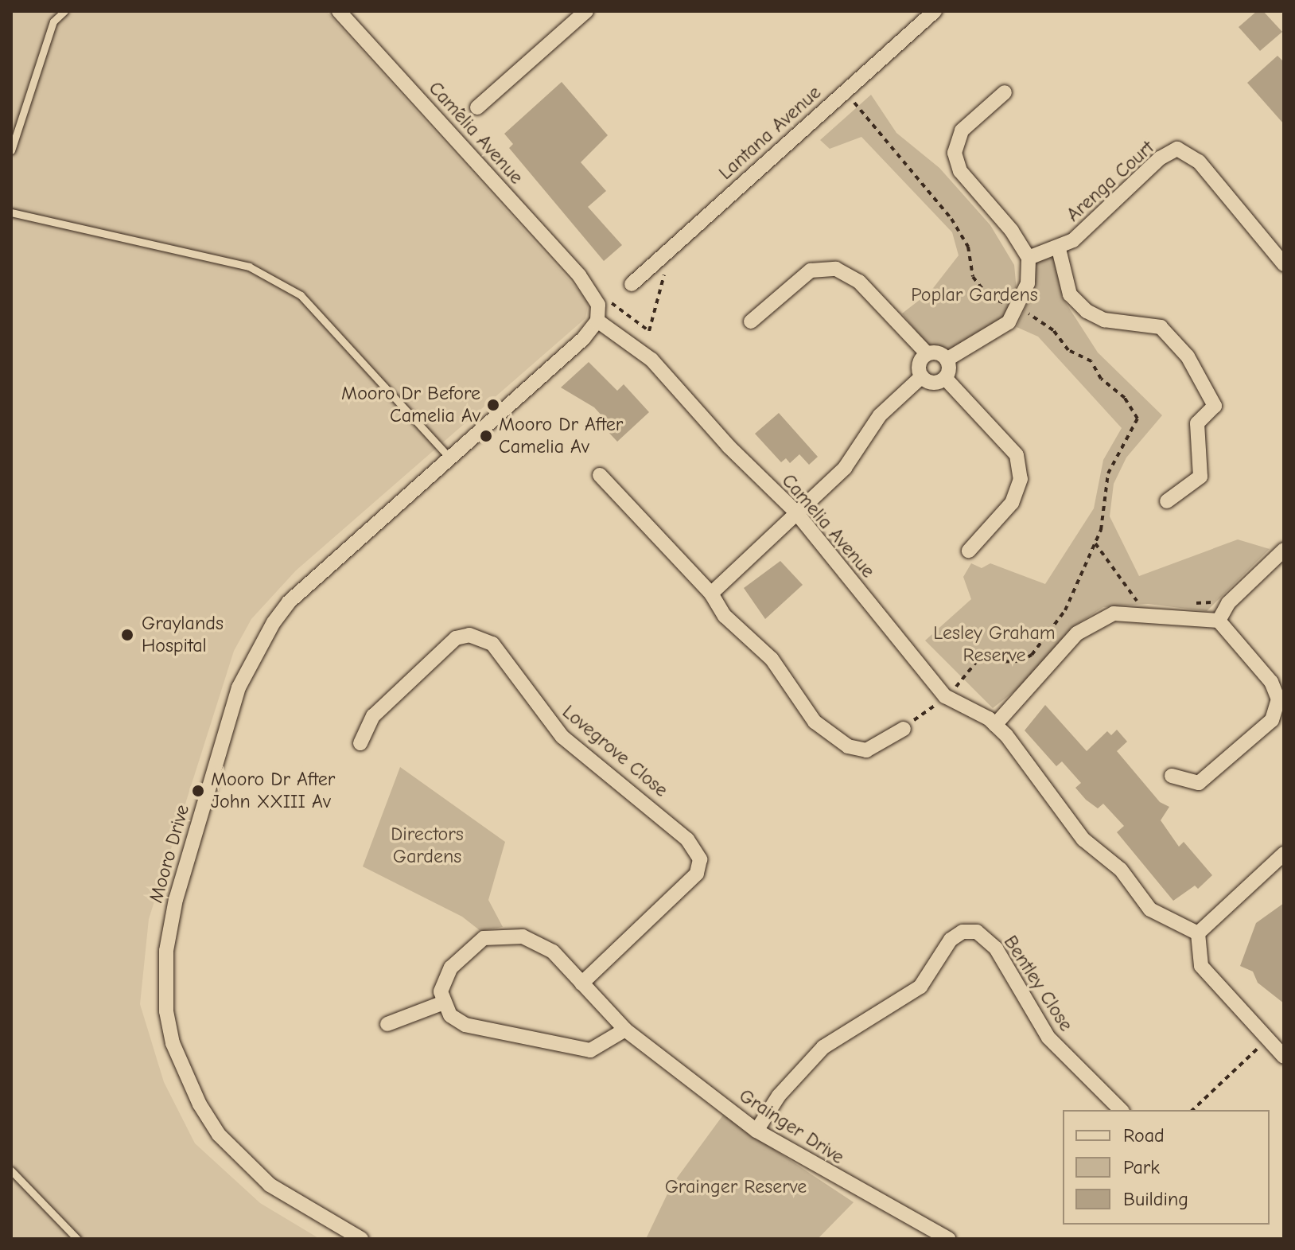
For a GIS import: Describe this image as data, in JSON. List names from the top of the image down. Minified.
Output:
{"streets":{"street":["Camelia Avenue","Lantana Avenue","Arenga Court","Lovegrove Close","Mooro Drive","Bentley Close","Grainger Drive"]},"crossings":[["Camelia Avenue","Mooro Drive"],["Lovegrove Close","Grainger Drive"],["Bentley Close","Grainger Drive"]],"parks":["Poplar Gardens","Lesley Graham Reserve","Directors Gardens","Grainger Reserve"],"places":["Mooro Dr Before Camelia Av","Mooro Dr After Camelia Av","Graylands Hospital","Mooro Dr After John XXIII Av"],"legend":["Road","Park","Building"]}
